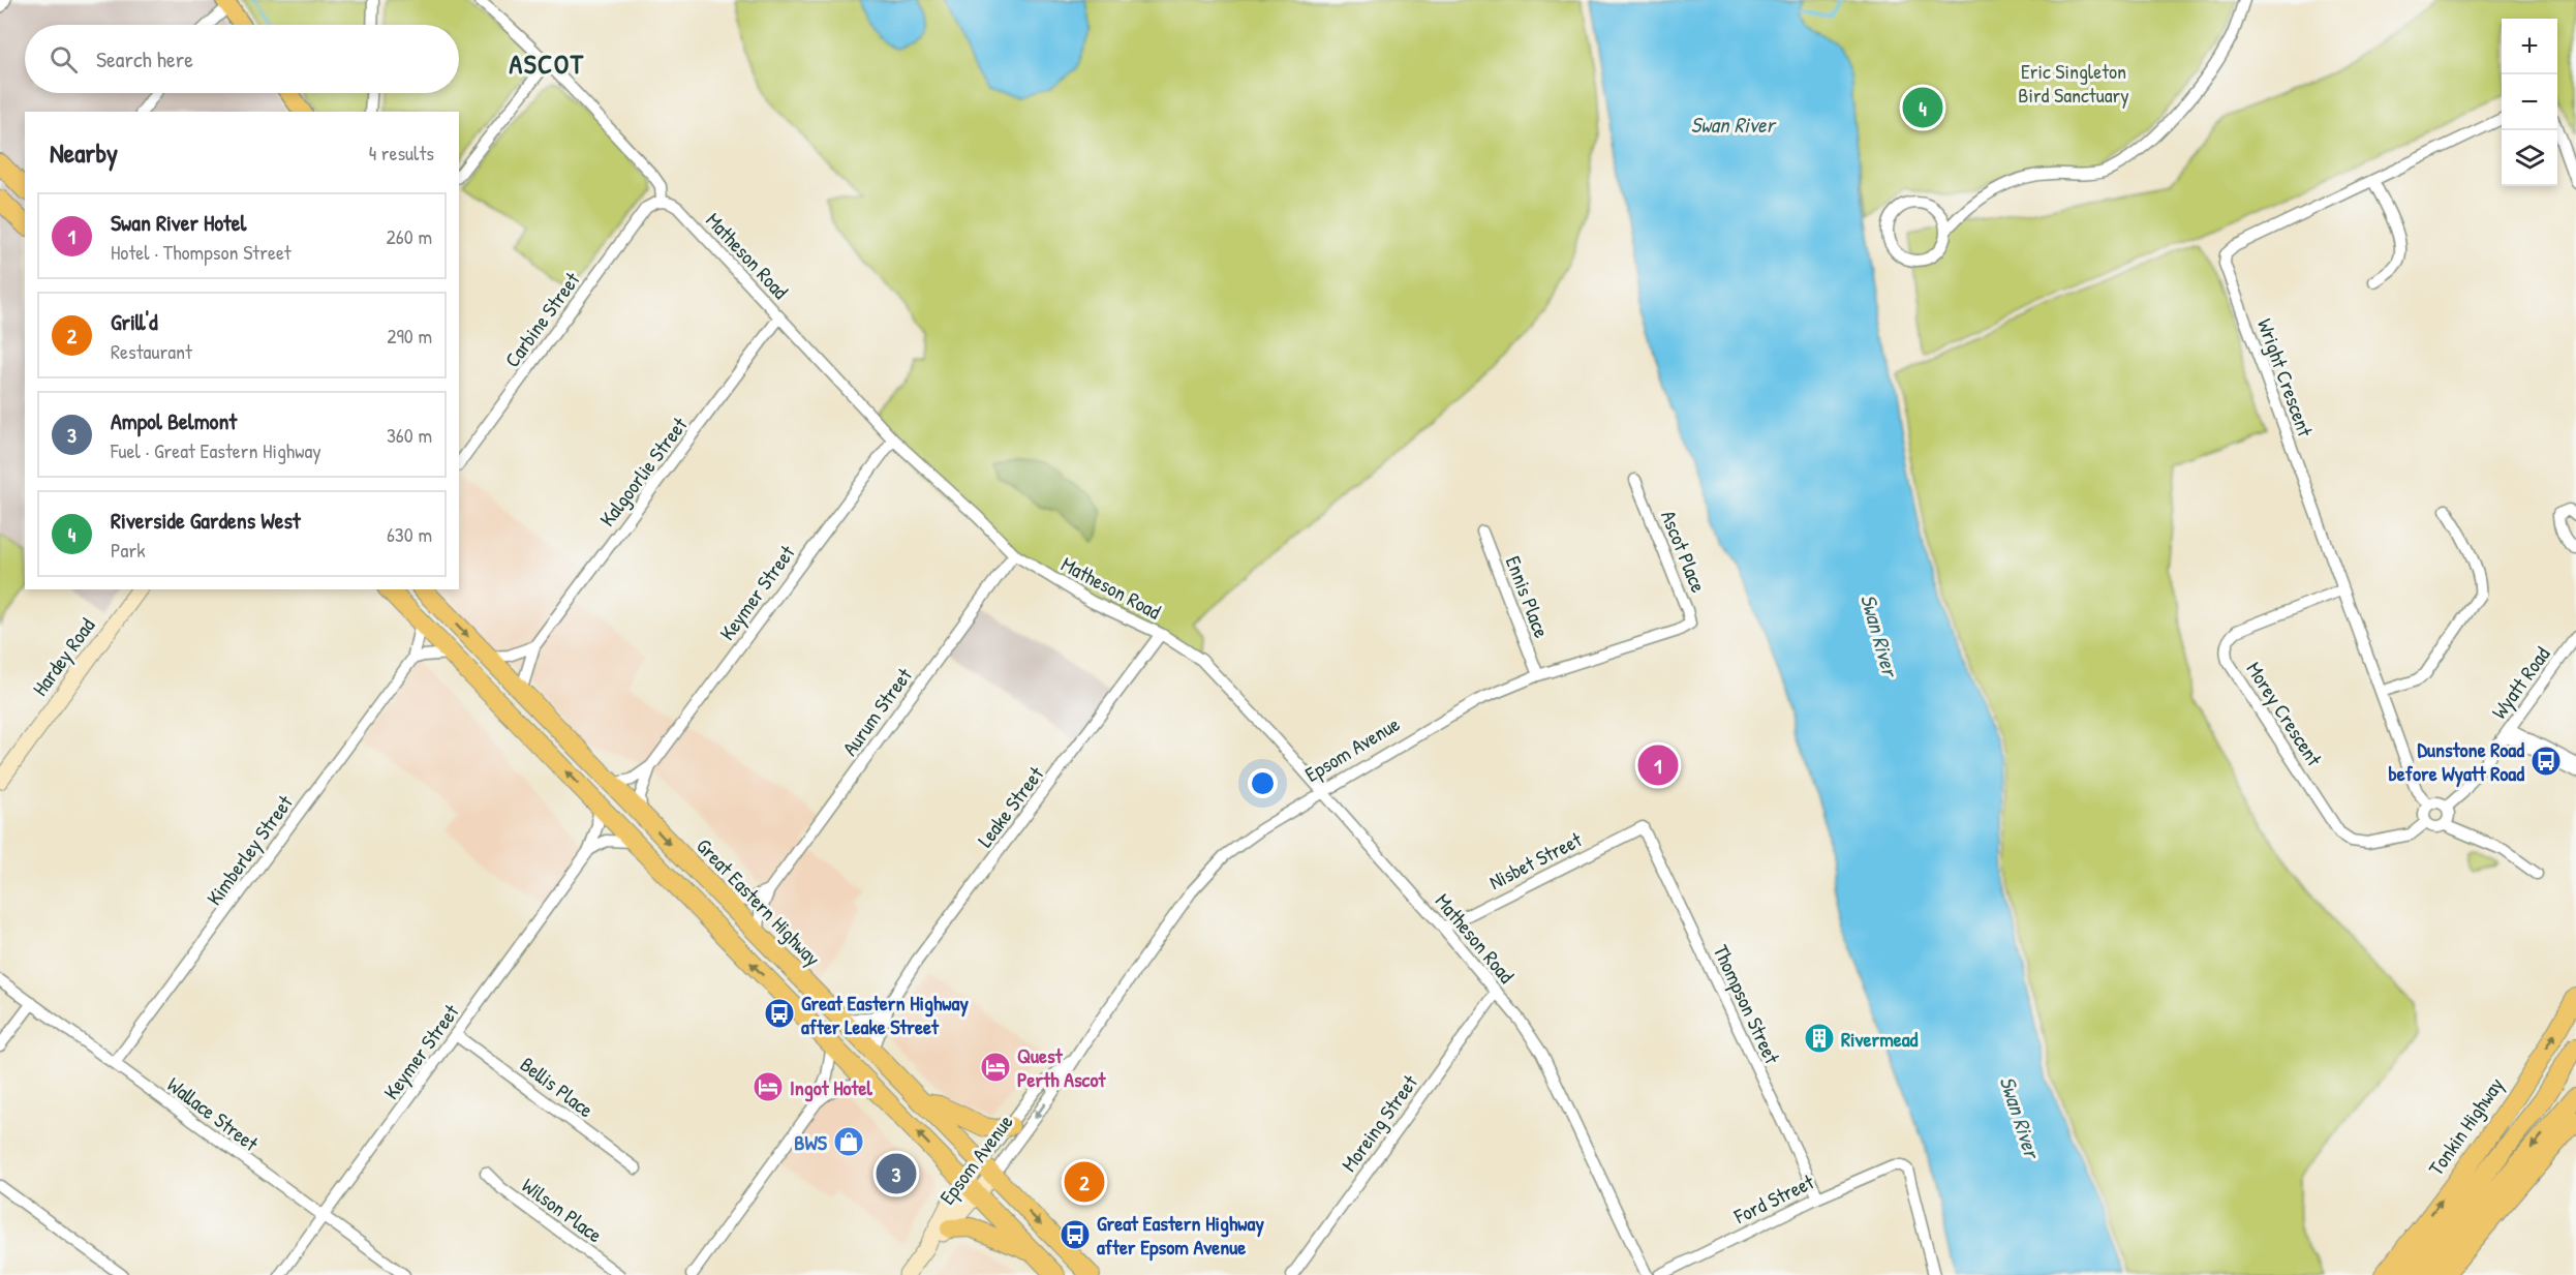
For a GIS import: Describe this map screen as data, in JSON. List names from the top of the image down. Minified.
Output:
{"streets":{"highway":["Great Eastern Highway","Tonkin Highway"],"main road":["Hardey Road","Epsom Avenue"],"street":["Matheson Road","Carbine Street","Wright Crescent","Kalgoorlie Street","Ascot Place","Keymer Street","Ennis Place","Wyatt Road","Aurum Street","Morey Crescent","Leake Street","Kimberley Street","Nisbet Street","Thompson Street","Bellis Place","Wallace Street","Moreing Street","Ford Street","Wilson Place"]},"crossings":[["Matheson Road","Carbine Street"],["Matheson Road","Kalgoorlie Street"],["Matheson Road","Keymer Street"],["Matheson Road","Aurum Street"],["Matheson Road","Epsom Avenue"],["Matheson Road","Leake Street"],["Matheson Road","Nisbet Street"],["Matheson Road","Moreing Street"],["Wright Crescent","Wyatt Road"],["Wright Crescent","Morey Crescent"],["Kalgoorlie Street","Great Eastern Highway"],["Ascot Place","Epsom Avenue"],["Keymer Street","Great Eastern Highway"],["Keymer Street","Bellis Place"],["Keymer Street","Wallace Street"],["Ennis Place","Epsom Avenue"],["Wyatt Road","Morey Crescent"],["Aurum Street","Great Eastern Highway"],["Epsom Avenue","Great Eastern Highway"],["Leake Street","Great Eastern Highway"],["Kimberley Street","Wallace Street"],["Nisbet Street","Thompson Street"],["Thompson Street","Ford Street"]],"districts":["ASCOT"],"water":["Swan River"],"parks":["Eric Singleton Bird Sanctuary"],"places":{"bus stop":["Dunstone Road before Wyatt Road","Great Eastern Highway after Leake Street","Great Eastern Highway after Epsom Avenue"],"building":["Rivermead"],"hotel":["Quest Perth Ascot","Ingot Hotel"],"shop":["BWS"]},"page":{"map_buttons":["+","−"],"search":"Search here","pins":["4","1","3","2"],"heading":["Nearby","4 results"],"list":[{"mark":"1","name":"Swan River Hotel","note":"Hotel · Thompson Street","value":"260 m"},{"mark":"2","name":"Grill'd","note":"Restaurant","value":"290 m"},{"mark":"3","name":"Ampol Belmont","note":"Fuel · Great Eastern Highway","value":"360 m"},{"mark":"4","name":"Riverside Gardens West","note":"Park","value":"630 m"}]}}
